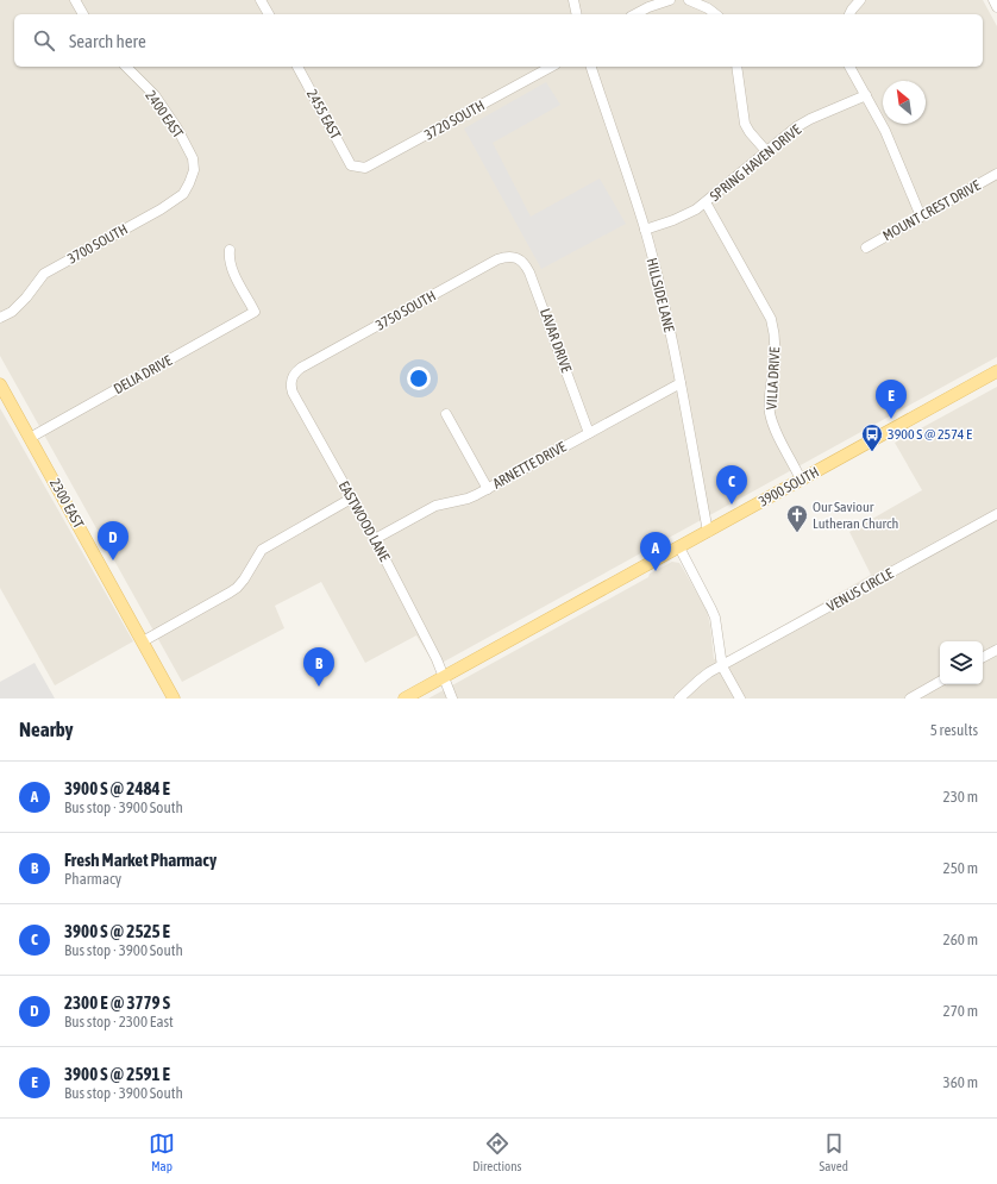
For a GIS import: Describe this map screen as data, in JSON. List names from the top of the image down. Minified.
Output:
{"streets":{"main road":["3900 SOUTH","2300 EAST"],"street":["2400 EAST","2455 EAST","3720 SOUTH","SPRING HAVEN DRIVE","MOUNT CREST DRIVE","3700 SOUTH","HILLSIDE LANE","3750 SOUTH","LAVAR DRIVE","DELIA DRIVE","VILLA DRIVE","ARNETTE DRIVE","EASTWOOD LANE","VENUS CIRCLE"]},"crossings":[["2400 EAST","3700 SOUTH"],["2455 EAST","3720 SOUTH"],["SPRING HAVEN DRIVE","HILLSIDE LANE"],["SPRING HAVEN DRIVE","VILLA DRIVE"],["HILLSIDE LANE","ARNETTE DRIVE"],["HILLSIDE LANE","3900 SOUTH"],["3750 SOUTH","LAVAR DRIVE"],["3750 SOUTH","EASTWOOD LANE"],["LAVAR DRIVE","ARNETTE DRIVE"],["DELIA DRIVE","2300 EAST"],["VILLA DRIVE","3900 SOUTH"],["ARNETTE DRIVE","EASTWOOD LANE"],["3900 SOUTH","EASTWOOD LANE"]],"places":{"bus stop":["3900 S @ 2574 E"],"church":["Our Saviour Lutheran Church"]},"north":"top left","page":{"search":"Search here","pins":["E","C","D","A","B"],"heading":["Nearby","5 results"],"list":[{"mark":"A","name":"3900 S @ 2484 E","note":"Bus stop · 3900 South","value":"230 m"},{"mark":"B","name":"Fresh Market Pharmacy","note":"Pharmacy","value":"250 m"},{"mark":"C","name":"3900 S @ 2525 E","note":"Bus stop · 3900 South","value":"260 m"},{"mark":"D","name":"2300 E @ 3779 S","note":"Bus stop · 2300 East","value":"270 m"},{"mark":"E","name":"3900 S @ 2591 E","note":"Bus stop · 3900 South","value":"360 m"}],"nav":["Map","Directions","Saved"]}}
